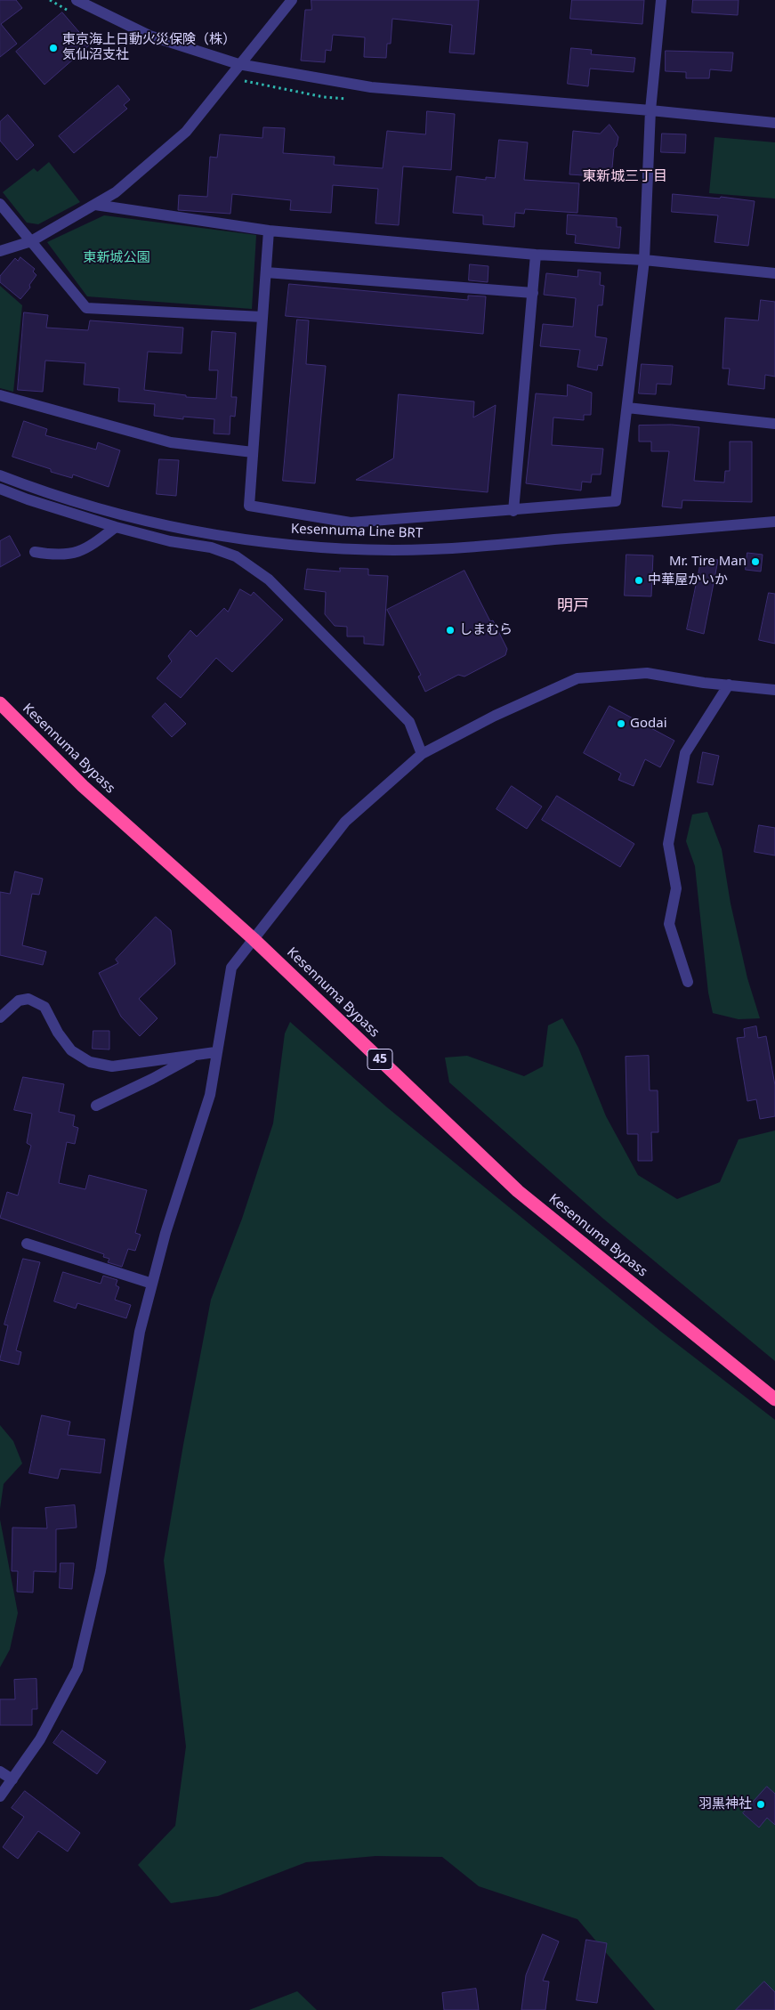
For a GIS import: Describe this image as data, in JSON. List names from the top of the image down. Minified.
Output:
{"streets":{"highway":["Kesennuma Bypass","45"],"street":["Kesennuma Line BRT"]},"districts":["東新城三丁目","明戸"],"parks":["東新城公園"],"places":["東京海上日動火災保険（株） 気仙沼支社","Mr. Tire Man","中華屋かいか","しまむら","Godai","羽黒神社"]}
